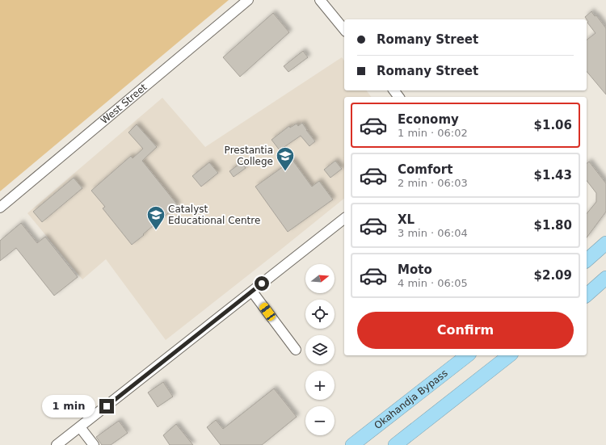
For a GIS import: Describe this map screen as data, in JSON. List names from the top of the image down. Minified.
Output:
{"streets":{"highway":["Okahandja Bypass"],"street":["West Street"]},"places":{"school or university":["Prestantia College","Catalyst Educational Centre"]},"north":"right","page":{"banner":["Romany Street","Romany Street"],"list":[{"name":"Economy","note":"1 min · 06:02","value":"$1.06"},{"name":"Comfort","note":"2 min · 06:03","value":"$1.43"},{"name":"XL","note":"3 min · 06:04","value":"$1.80"},{"name":"Moto","note":"4 min · 06:05","value":"$2.09"}],"map_buttons":["+","−"],"buttons":"Confirm","bubble":"1 min"}}
